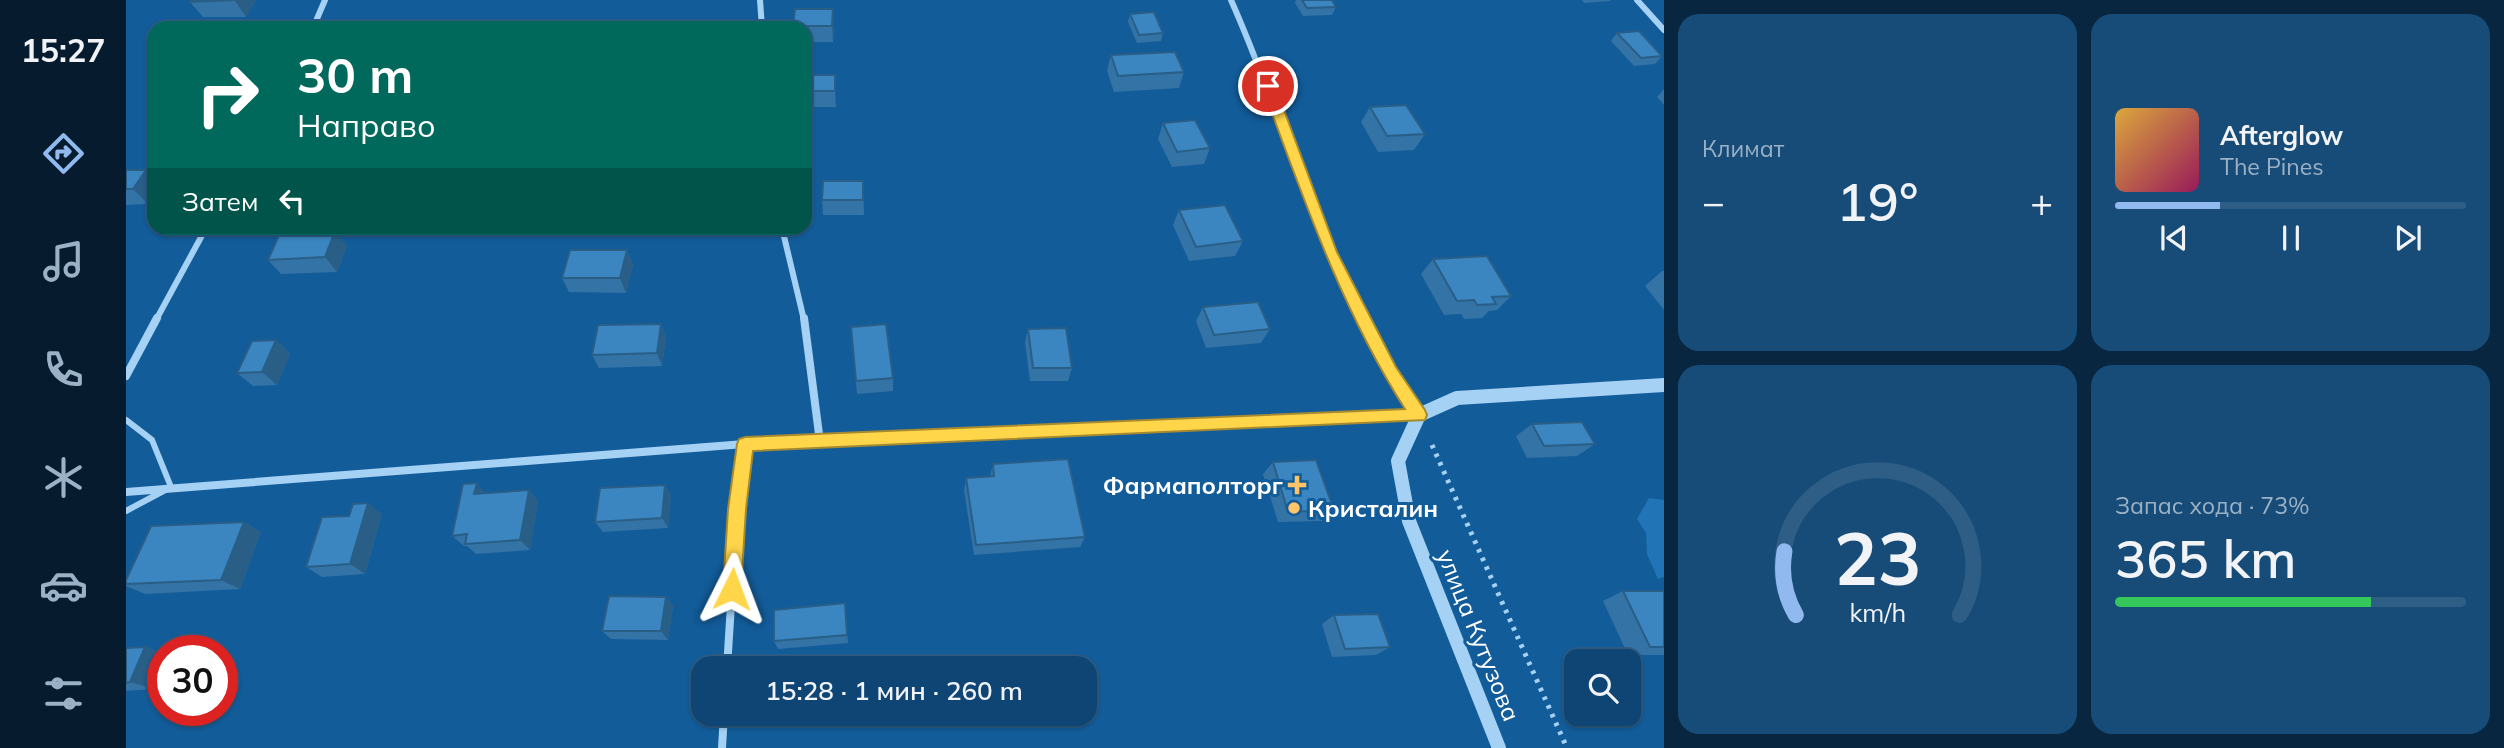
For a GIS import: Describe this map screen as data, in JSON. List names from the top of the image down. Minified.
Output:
{"streets":{"street":["улица Кутузова"]},"places":{"health":["Фармаполторг"],"other":["Кристалин"]},"page":{"tabs":"15:27","tile":["Климат",["Запас хода · 73%","365 km"]],"turn":["30 m","Направо"],"song":["Afterglow","The Pines"],"then":"Затем","heat":["−","19°","+"],"limit":"30","trip":"15:28 · 1 мин · 260 m","gauge":["23","km/h"]}}
